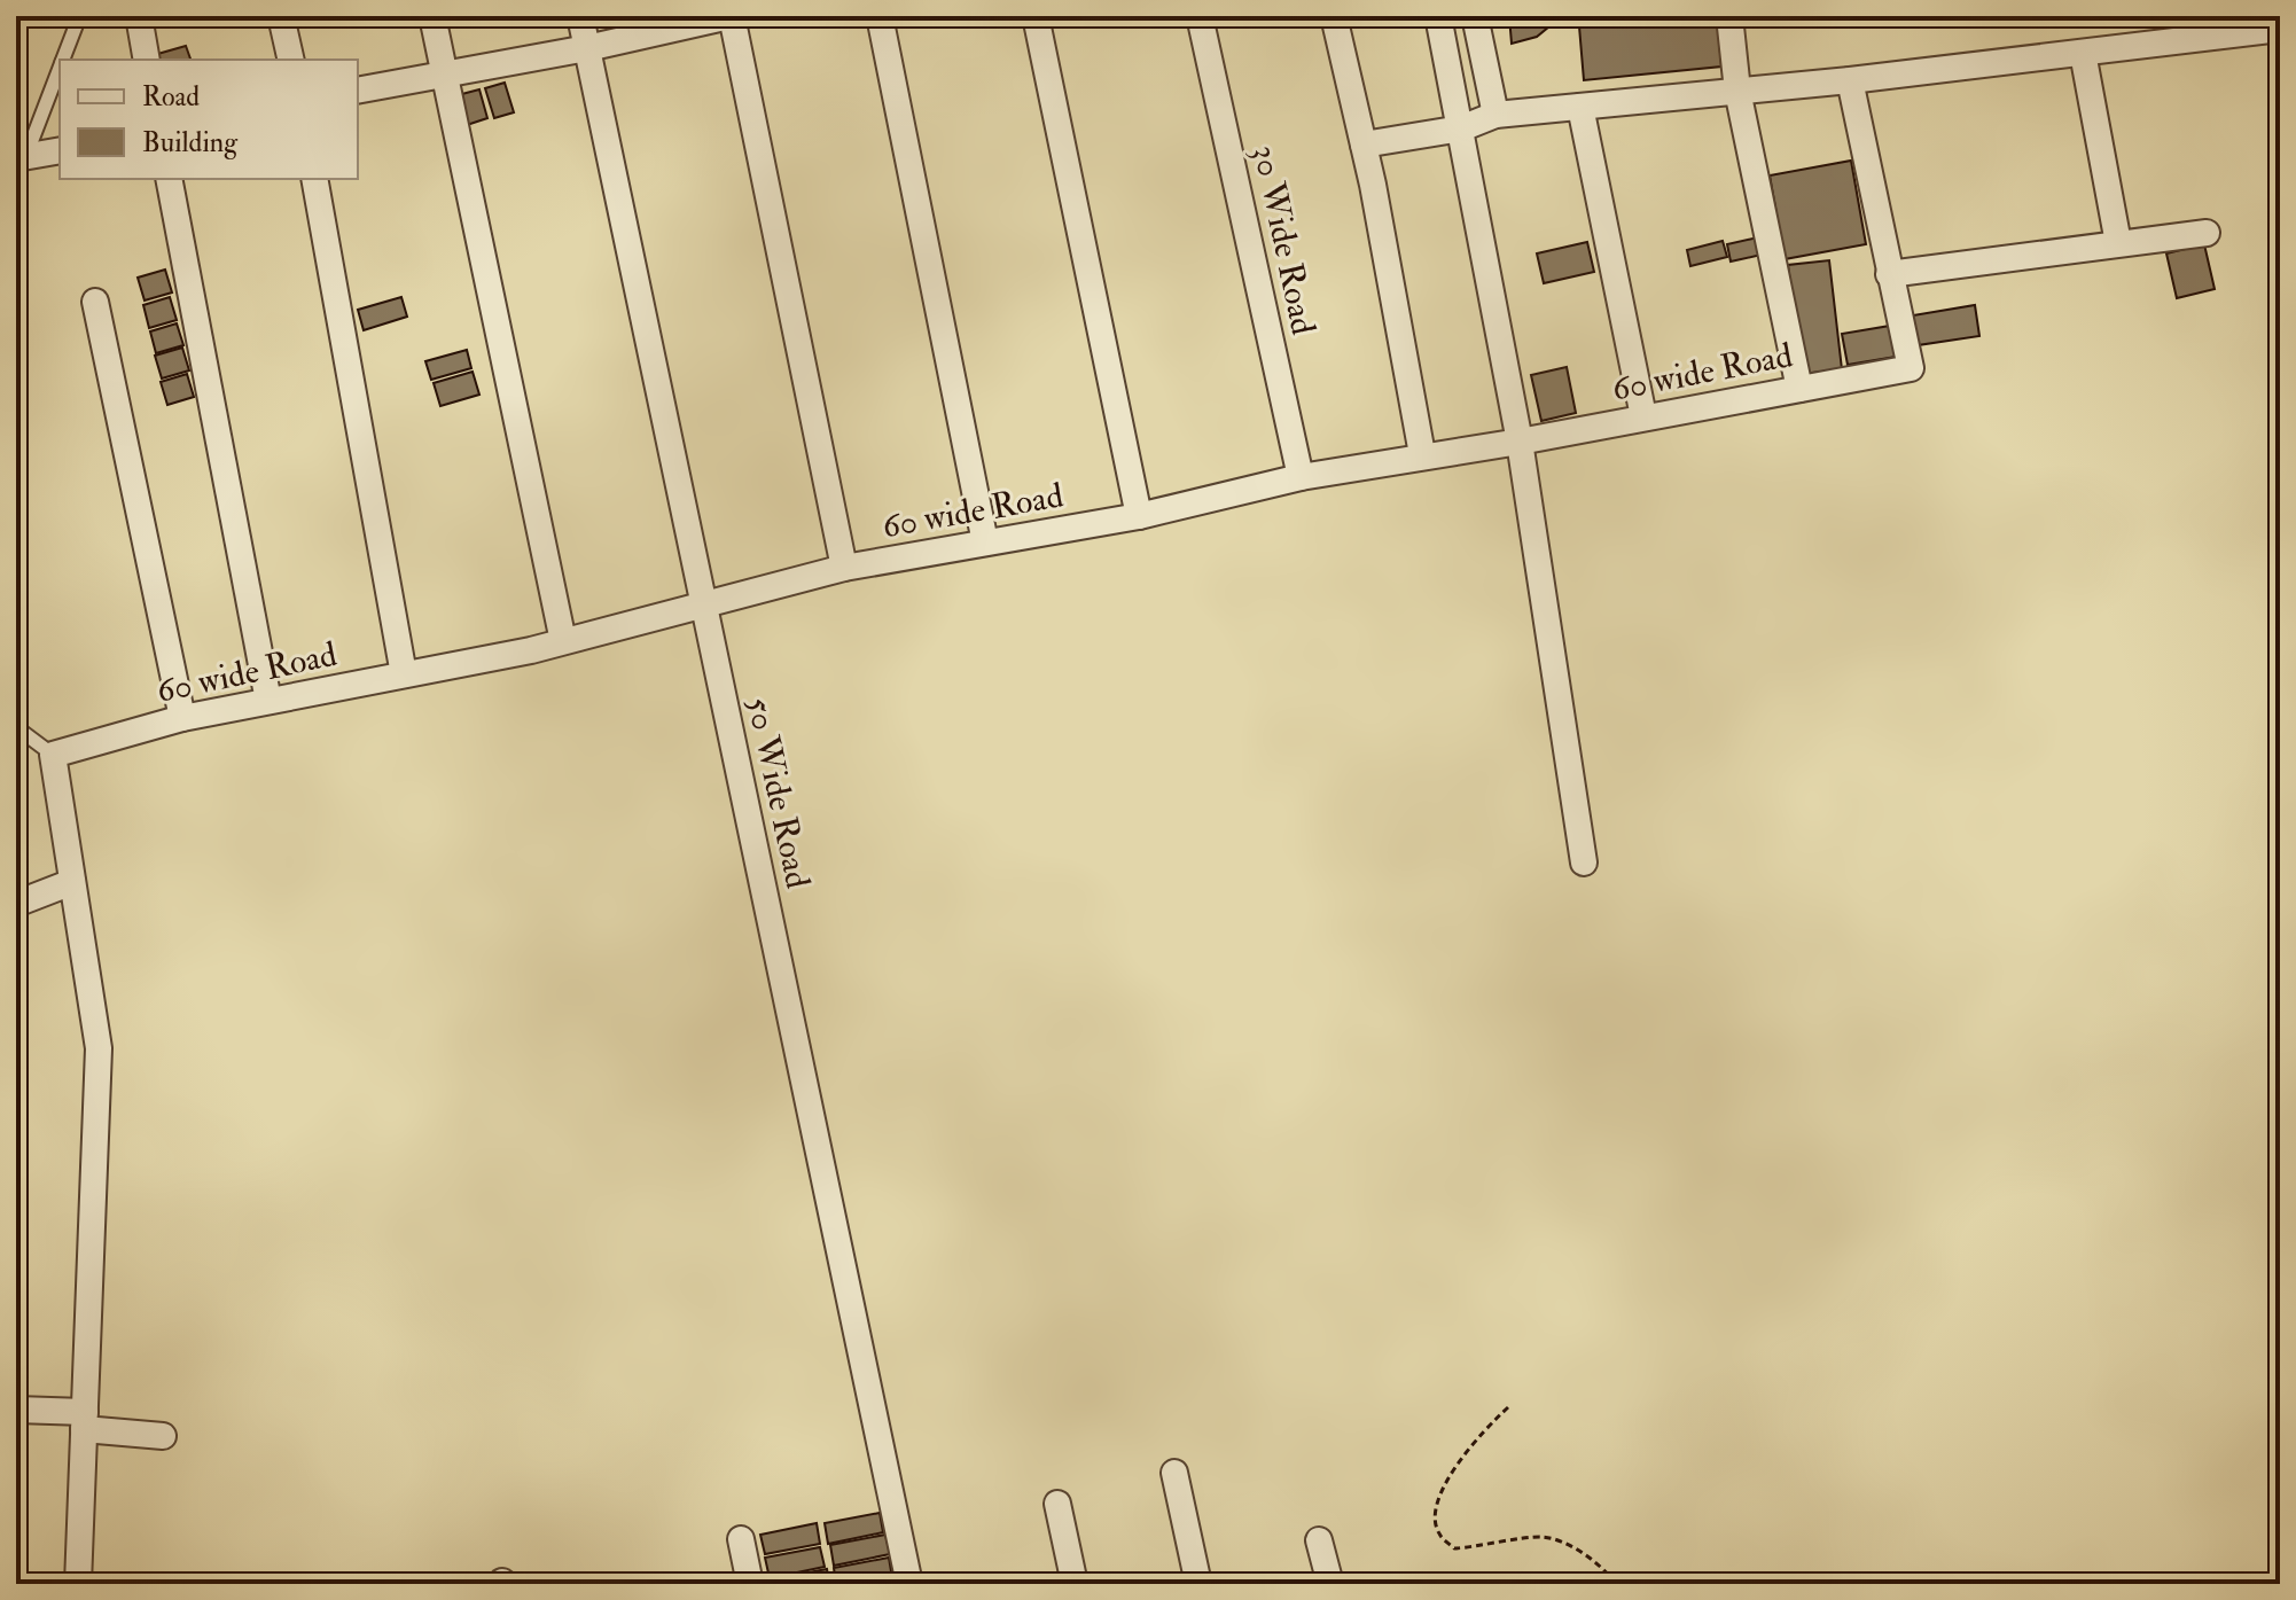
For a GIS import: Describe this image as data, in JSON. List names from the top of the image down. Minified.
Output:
{"streets":{"street":["30 Wide Road","60 wide Road","50 Wide Road"]},"crossings":[["30 Wide Road","60 wide Road"],["60 wide Road","50 Wide Road"]],"legend":["Road","Building"]}
